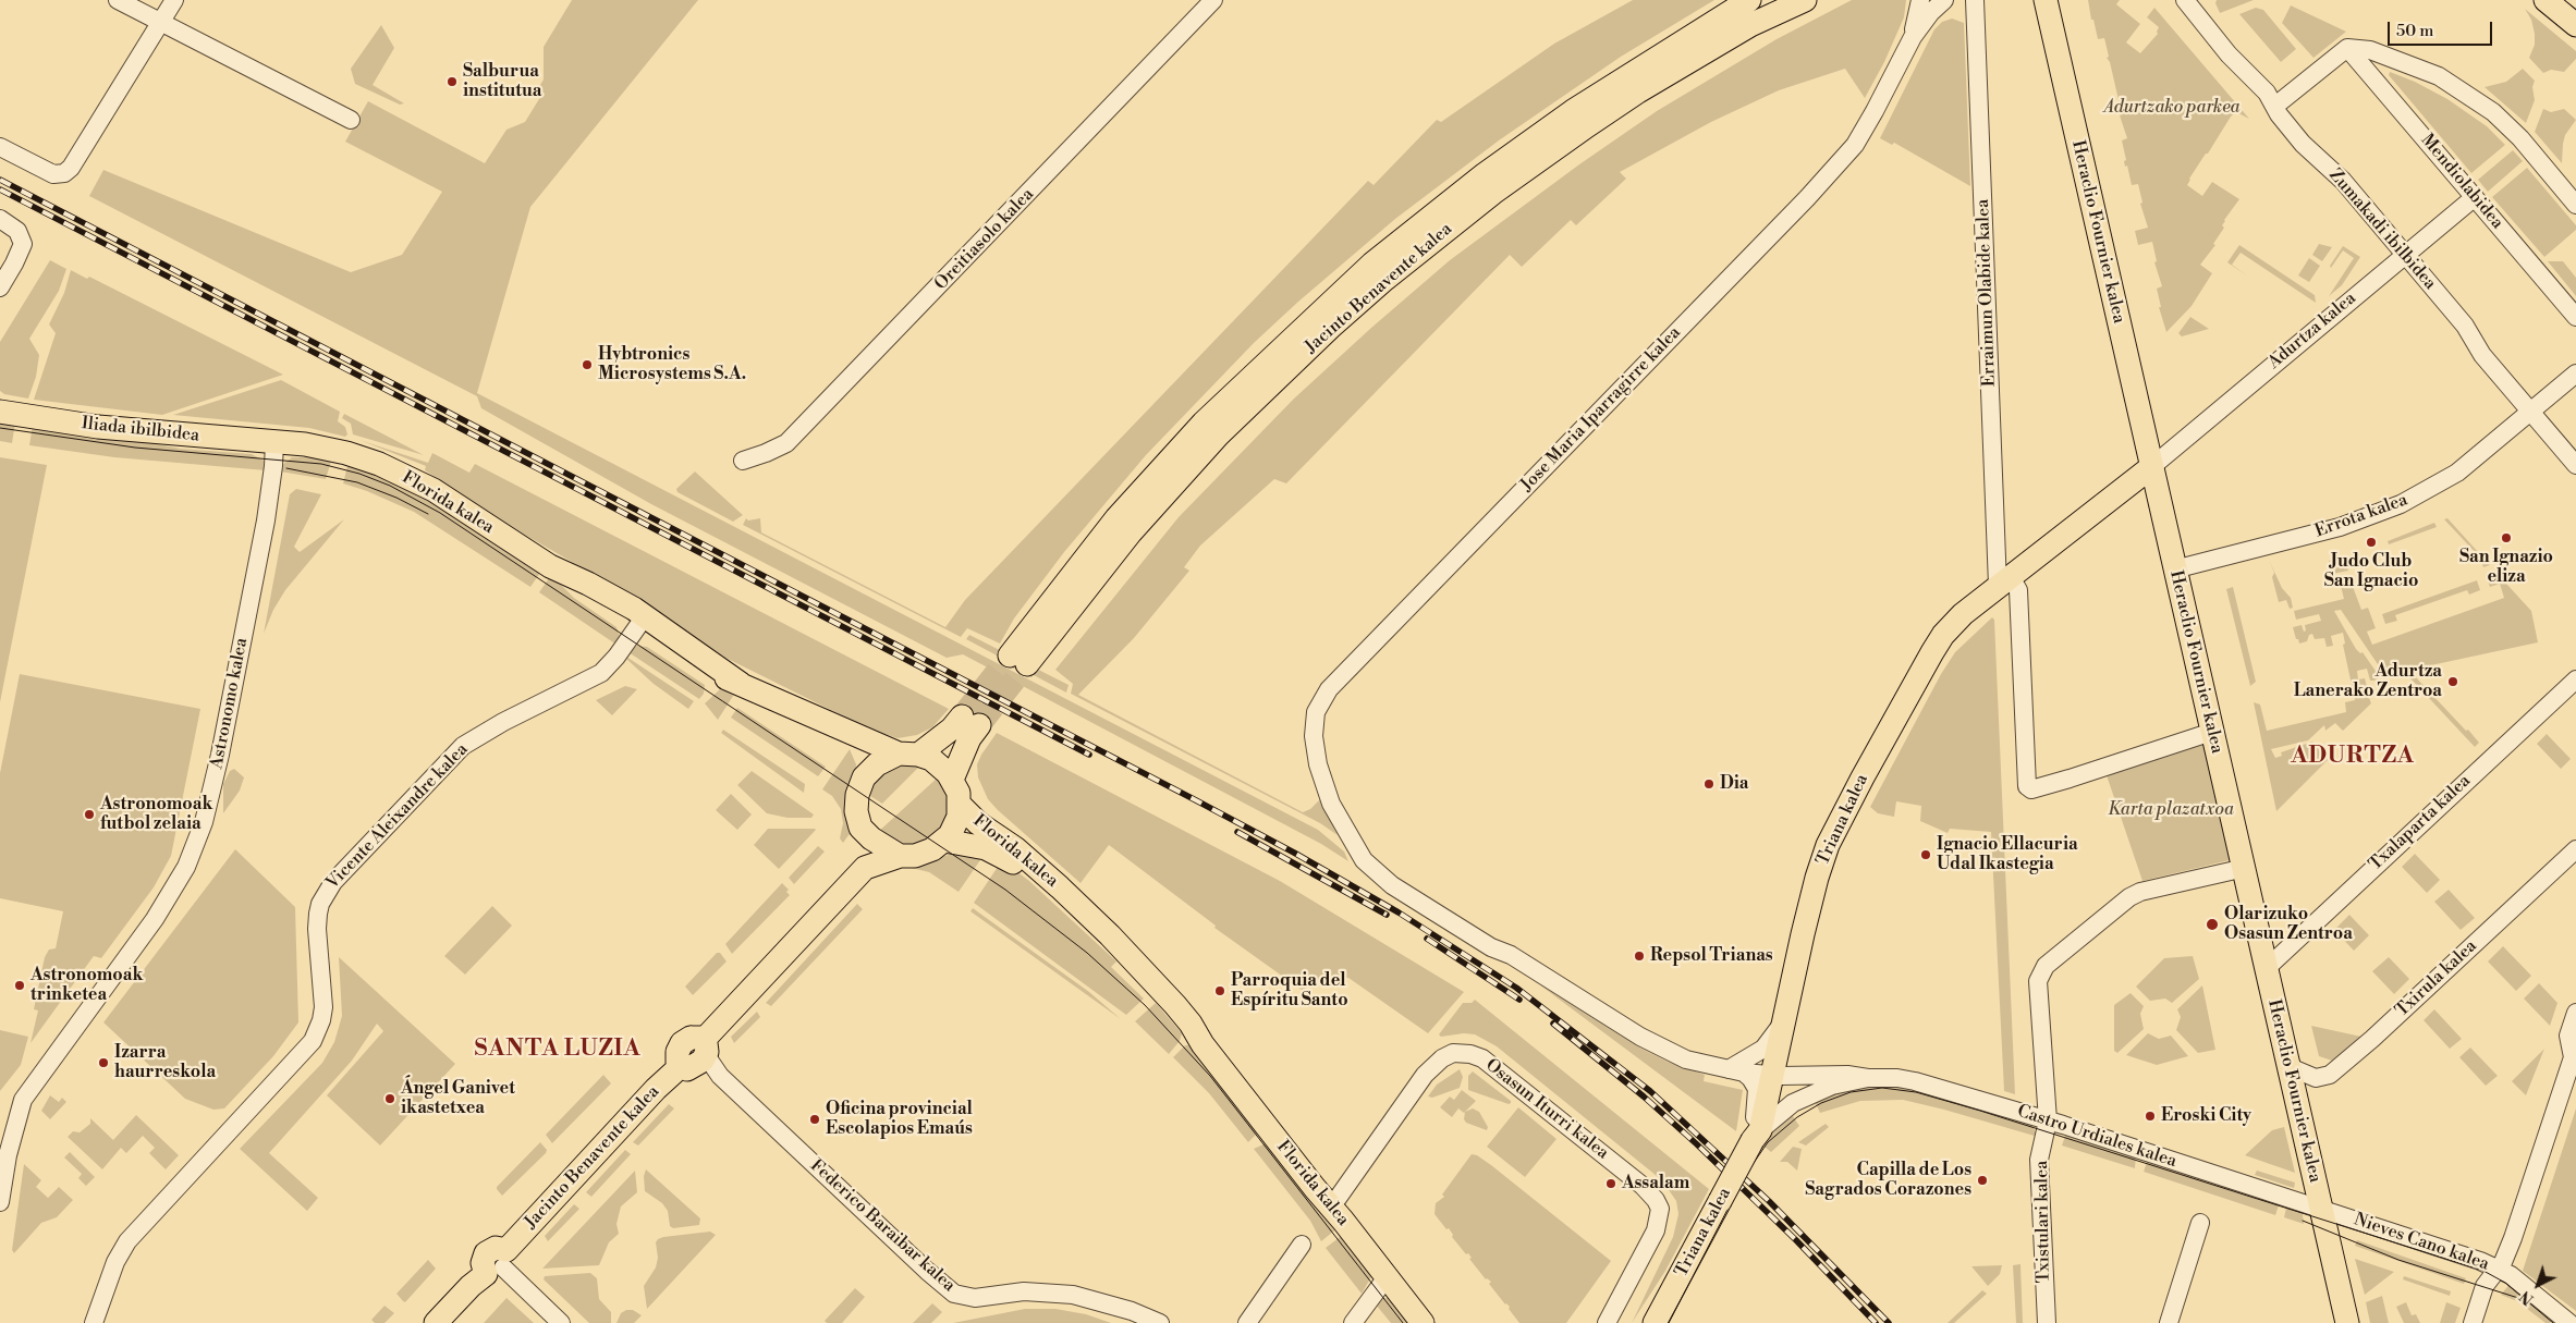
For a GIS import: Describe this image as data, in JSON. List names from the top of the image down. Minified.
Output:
{"streets":{"main road":["Heraclio Fournier kalea","Jacinto Benavente kalea","Iliada ibilbidea","Florida kalea","Triana kalea"],"street":["Mendiolabidea","Zumakadi ibilbidea","Oreitiasolo kalea","Erraimun Olabide kalea","Adurtza kalea","Jose Maria Iparragirre kalea","Errota kalea","Astronomo kalea","Vicente Aleixandre kalea","Txalaparta kalea","Txirula kalea","Osasun Iturri kalea","Castro Urdiales kalea","Txistulari kalea","Federico Baraibar kalea","Nieves Cano kalea"]},"crossings":[["Mendiolabidea","Adurtza kalea"],["Zumakadi ibilbidea","Adurtza kalea"],["Zumakadi ibilbidea","Errota kalea"],["Heraclio Fournier kalea","Erraimun Olabide kalea"],["Heraclio Fournier kalea","Adurtza kalea"],["Heraclio Fournier kalea","Errota kalea"],["Heraclio Fournier kalea","Triana kalea"],["Heraclio Fournier kalea","Txalaparta kalea"],["Heraclio Fournier kalea","Txirula kalea"],["Heraclio Fournier kalea","Castro Urdiales kalea"],["Heraclio Fournier kalea","Txistulari kalea"],["Heraclio Fournier kalea","Nieves Cano kalea"],["Jacinto Benavente kalea","Federico Baraibar kalea"],["Erraimun Olabide kalea","Triana kalea"],["Adurtza kalea","Triana kalea"],["Jose Maria Iparragirre kalea","Triana kalea"],["Jose Maria Iparragirre kalea","Castro Urdiales kalea"],["Iliada ibilbidea","Florida kalea"],["Iliada ibilbidea","Astronomo kalea"],["Florida kalea","Astronomo kalea"],["Florida kalea","Vicente Aleixandre kalea"],["Florida kalea","Osasun Iturri kalea"],["Triana kalea","Castro Urdiales kalea"],["Castro Urdiales kalea","Txistulari kalea"],["Castro Urdiales kalea","Nieves Cano kalea"]],"districts":["ADURTZA","SANTA LUZIA"],"parks":["Adurtzako parkea","Karta plazatxoa"],"places":["Salburua institutua","Hybtronics Microsystems S.A.","San Ignazio eliza","Judo Club San Ignacio","Adurtza Lanerako Zentroa","Dia","Astronomoak futbol zelaia","Ignacio Ellacuria Udal Ikastegia","Olarizuko Osasun Zentroa","Repsol Trianas","Astronomoak trinketea","Parroquia del Espíritu Santo","Izarra haurreskola","Ángel Ganivet ikastetxea","Eroski City","Oficina provincial Escolapios Emaús","Capilla de Los Sagrados Corazones","Assalam"],"scale_bar":"50 m","north":"bottom left"}
